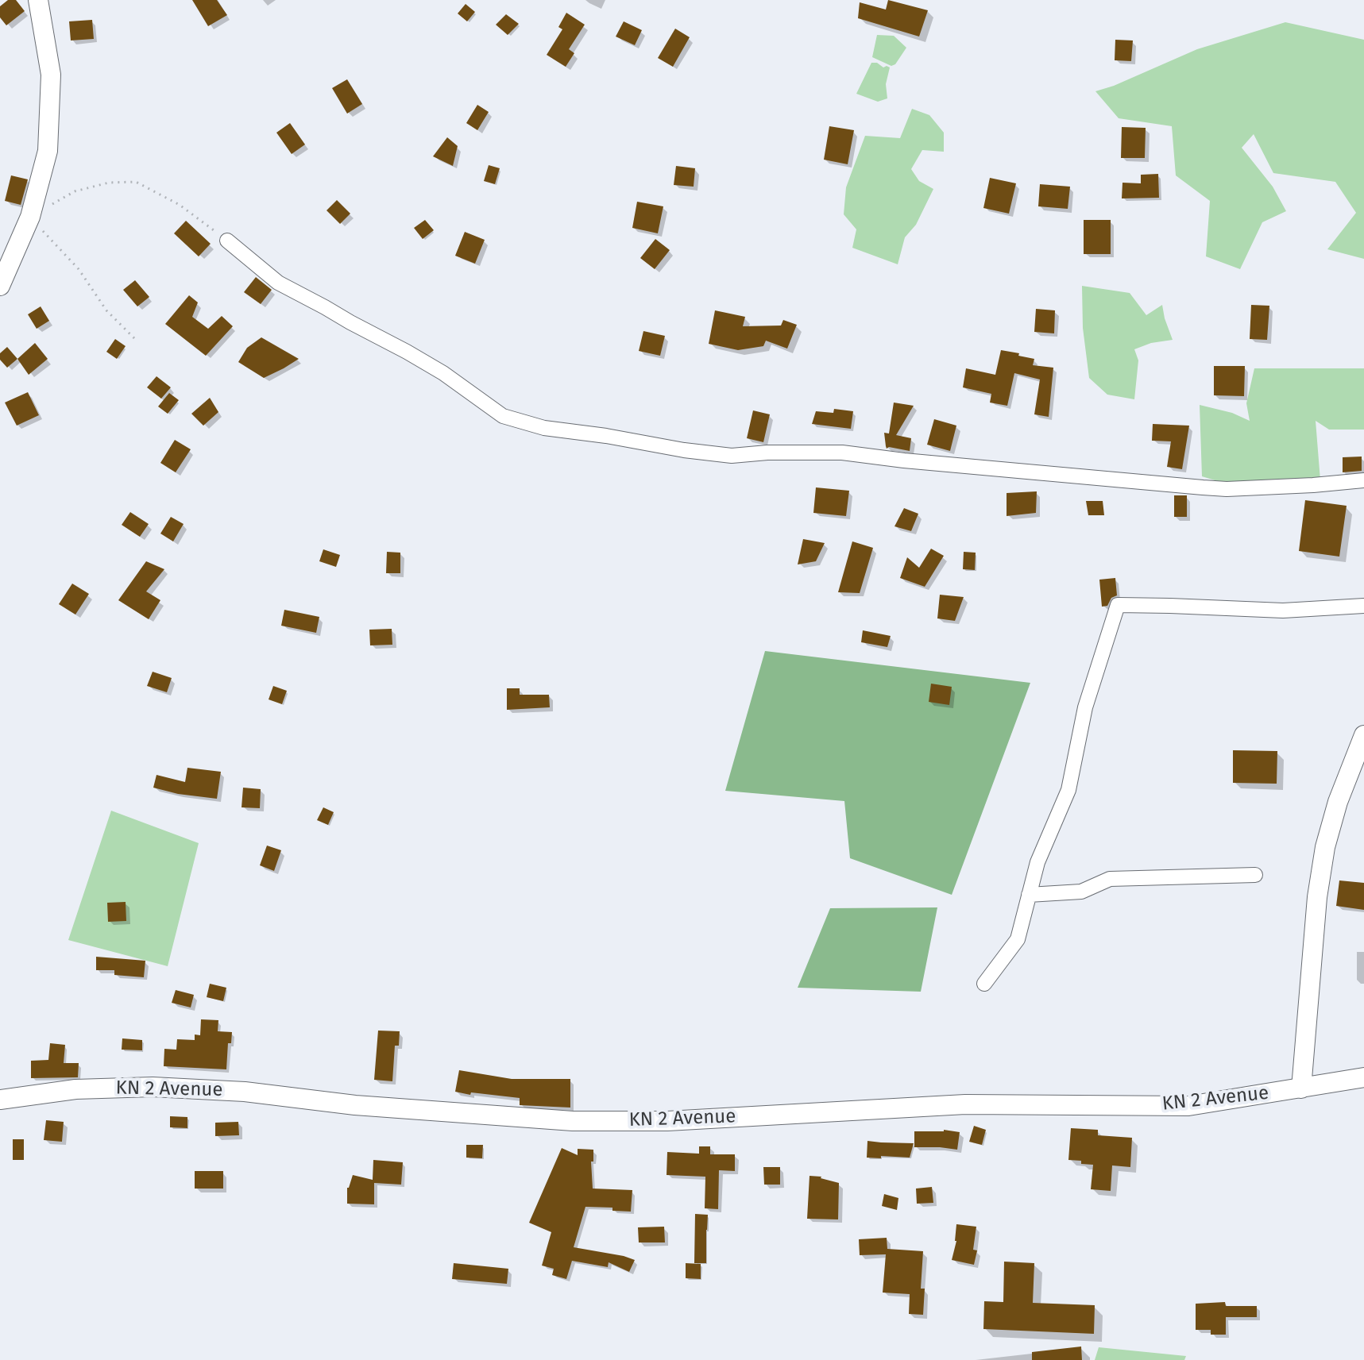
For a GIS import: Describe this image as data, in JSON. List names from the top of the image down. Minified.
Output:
{"streets":{"main road":["KN 2 Avenue"]}}
